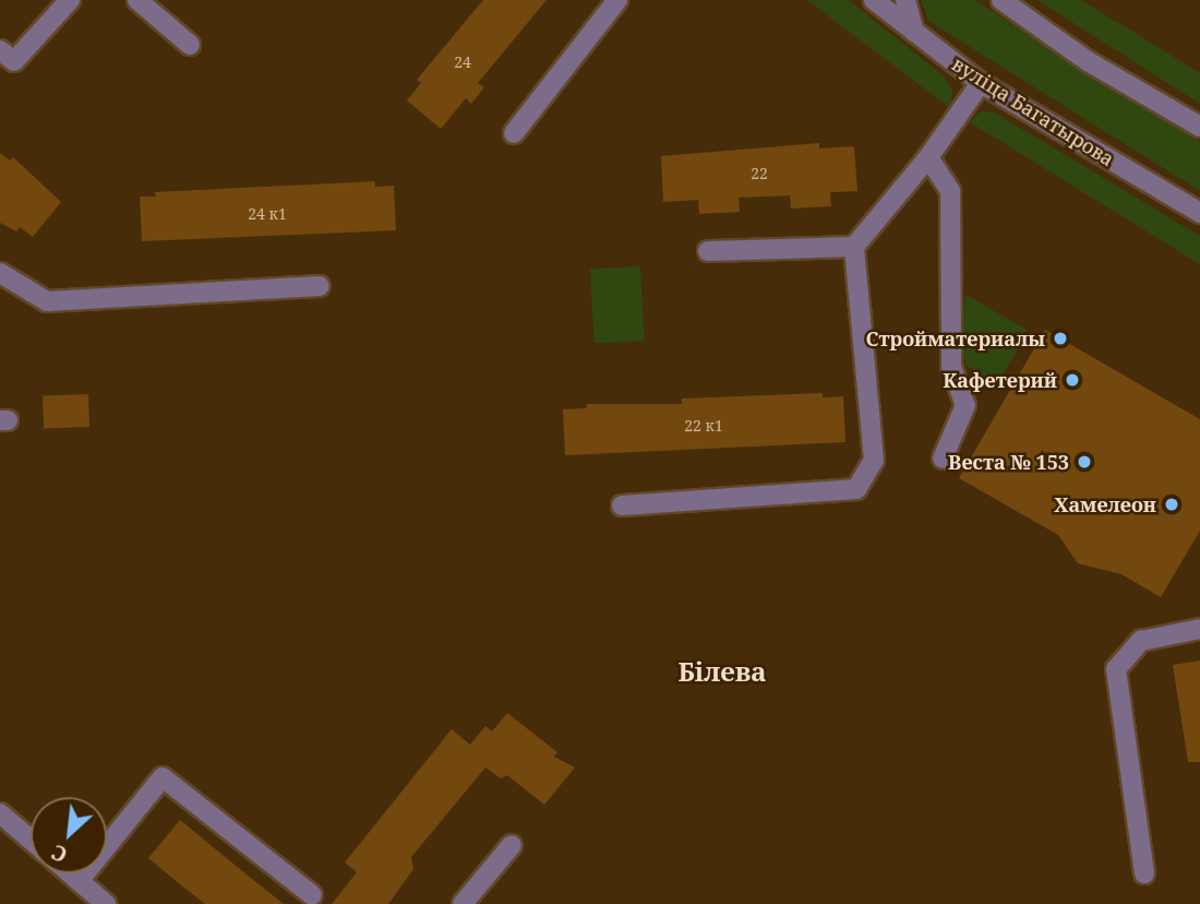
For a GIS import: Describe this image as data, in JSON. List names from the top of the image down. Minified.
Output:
{"streets":{"street":["вуліца Багатырова"]},"districts":["Білева"],"places":["Стройматериалы","Кафетерий","Веста № 153","Хамелеон"],"house_numbers":["24","22","24 к1","22 к1"],"north":"bottom left"}
